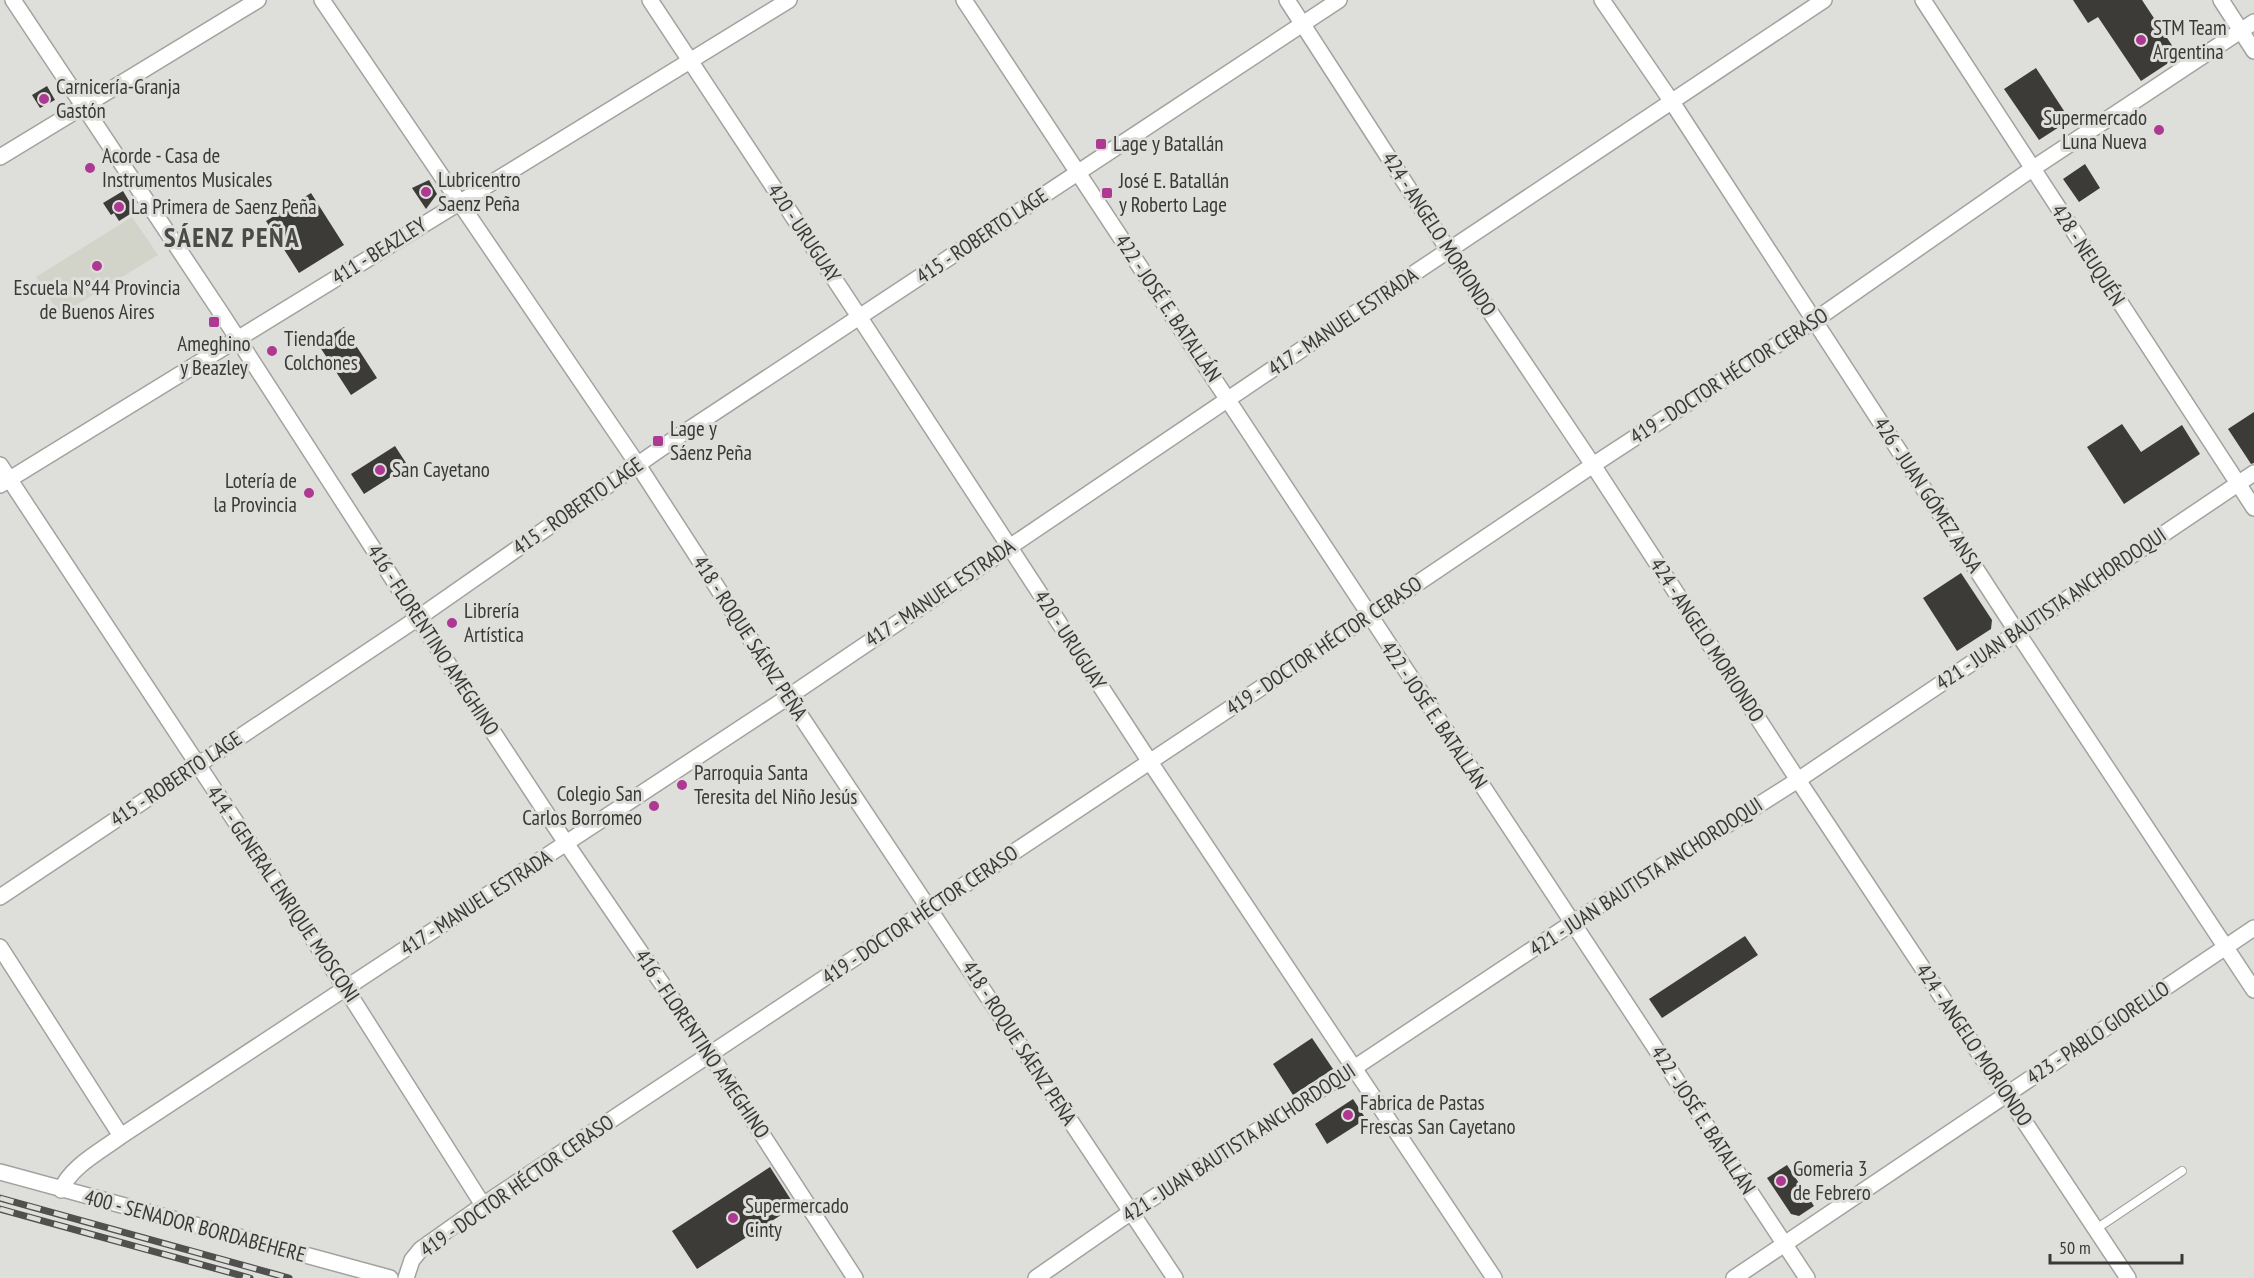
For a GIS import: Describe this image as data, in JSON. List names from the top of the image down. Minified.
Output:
{"streets":{"street":["420 - URUGUAY","424 - ANGELO MORIONDO","415 - ROBERTO LAGE","411 - BEAZLEY","428 - NEUQUÉN","422 - JOSÉ E. BATALLÁN","417 - MANUEL ESTRADA","419 - DOCTOR HÉCTOR CERASO","426 - JUAN GÓMEZ ANSA","421 - JUAN BAUTISTA ANCHORDOQUI","418 - ROQUE SÁENZ PEÑA","416 - FLORENTINO AMEGHINO","414 - GENERAL ENRIQUE MOSCONI","423 - PABLO GIORELLO","400 - SENADOR BORDABEHERE"]},"crossings":[["420 - URUGUAY","415 - ROBERTO LAGE"],["420 - URUGUAY","411 - BEAZLEY"],["420 - URUGUAY","417 - MANUEL ESTRADA"],["420 - URUGUAY","419 - DOCTOR HÉCTOR CERASO"],["420 - URUGUAY","421 - JUAN BAUTISTA ANCHORDOQUI"],["424 - ANGELO MORIONDO","415 - ROBERTO LAGE"],["424 - ANGELO MORIONDO","417 - MANUEL ESTRADA"],["424 - ANGELO MORIONDO","419 - DOCTOR HÉCTOR CERASO"],["424 - ANGELO MORIONDO","421 - JUAN BAUTISTA ANCHORDOQUI"],["424 - ANGELO MORIONDO","423 - PABLO GIORELLO"],["415 - ROBERTO LAGE","422 - JOSÉ E. BATALLÁN"],["415 - ROBERTO LAGE","418 - ROQUE SÁENZ PEÑA"],["415 - ROBERTO LAGE","416 - FLORENTINO AMEGHINO"],["415 - ROBERTO LAGE","414 - GENERAL ENRIQUE MOSCONI"],["411 - BEAZLEY","418 - ROQUE SÁENZ PEÑA"],["411 - BEAZLEY","416 - FLORENTINO AMEGHINO"],["411 - BEAZLEY","414 - GENERAL ENRIQUE MOSCONI"],["428 - NEUQUÉN","419 - DOCTOR HÉCTOR CERASO"],["428 - NEUQUÉN","421 - JUAN BAUTISTA ANCHORDOQUI"],["422 - JOSÉ E. BATALLÁN","417 - MANUEL ESTRADA"],["422 - JOSÉ E. BATALLÁN","419 - DOCTOR HÉCTOR CERASO"],["422 - JOSÉ E. BATALLÁN","421 - JUAN BAUTISTA ANCHORDOQUI"],["422 - JOSÉ E. BATALLÁN","423 - PABLO GIORELLO"],["417 - MANUEL ESTRADA","426 - JUAN GÓMEZ ANSA"],["417 - MANUEL ESTRADA","418 - ROQUE SÁENZ PEÑA"],["417 - MANUEL ESTRADA","416 - FLORENTINO AMEGHINO"],["417 - MANUEL ESTRADA","414 - GENERAL ENRIQUE MOSCONI"],["417 - MANUEL ESTRADA","400 - SENADOR BORDABEHERE"],["419 - DOCTOR HÉCTOR CERASO","426 - JUAN GÓMEZ ANSA"],["419 - DOCTOR HÉCTOR CERASO","418 - ROQUE SÁENZ PEÑA"],["419 - DOCTOR HÉCTOR CERASO","416 - FLORENTINO AMEGHINO"],["419 - DOCTOR HÉCTOR CERASO","414 - GENERAL ENRIQUE MOSCONI"],["426 - JUAN GÓMEZ ANSA","421 - JUAN BAUTISTA ANCHORDOQUI"],["426 - JUAN GÓMEZ ANSA","423 - PABLO GIORELLO"],["421 - JUAN BAUTISTA ANCHORDOQUI","418 - ROQUE SÁENZ PEÑA"]],"districts":["SÁENZ PEÑA"],"places":{"other":["STM Team Argentina","Carnicería-Granja Gastón","Supermercado Luna Nueva","Acorde - Casa de Instrumentos Musicales","Lubricentro Saenz Peña","La Primera de Saenz Peña","Escuela N°44 Provincia de Buenos Aires","Tienda de Colchones","San Cayetano","Lotería de la Provincia","Librería Artística","Parroquia Santa Teresita del Niño Jesús","Colegio San Carlos Borromeo","Fabrica de Pastas Frescas San Cayetano","Gomeria 3 de Febrero","Supermercado Cinty"],"transit":["Lage y Batallán","José E. Batallán y Roberto Lage","Ameghino y Beazley","Lage y Sáenz Peña"]},"scale_bar":"50 m"}
